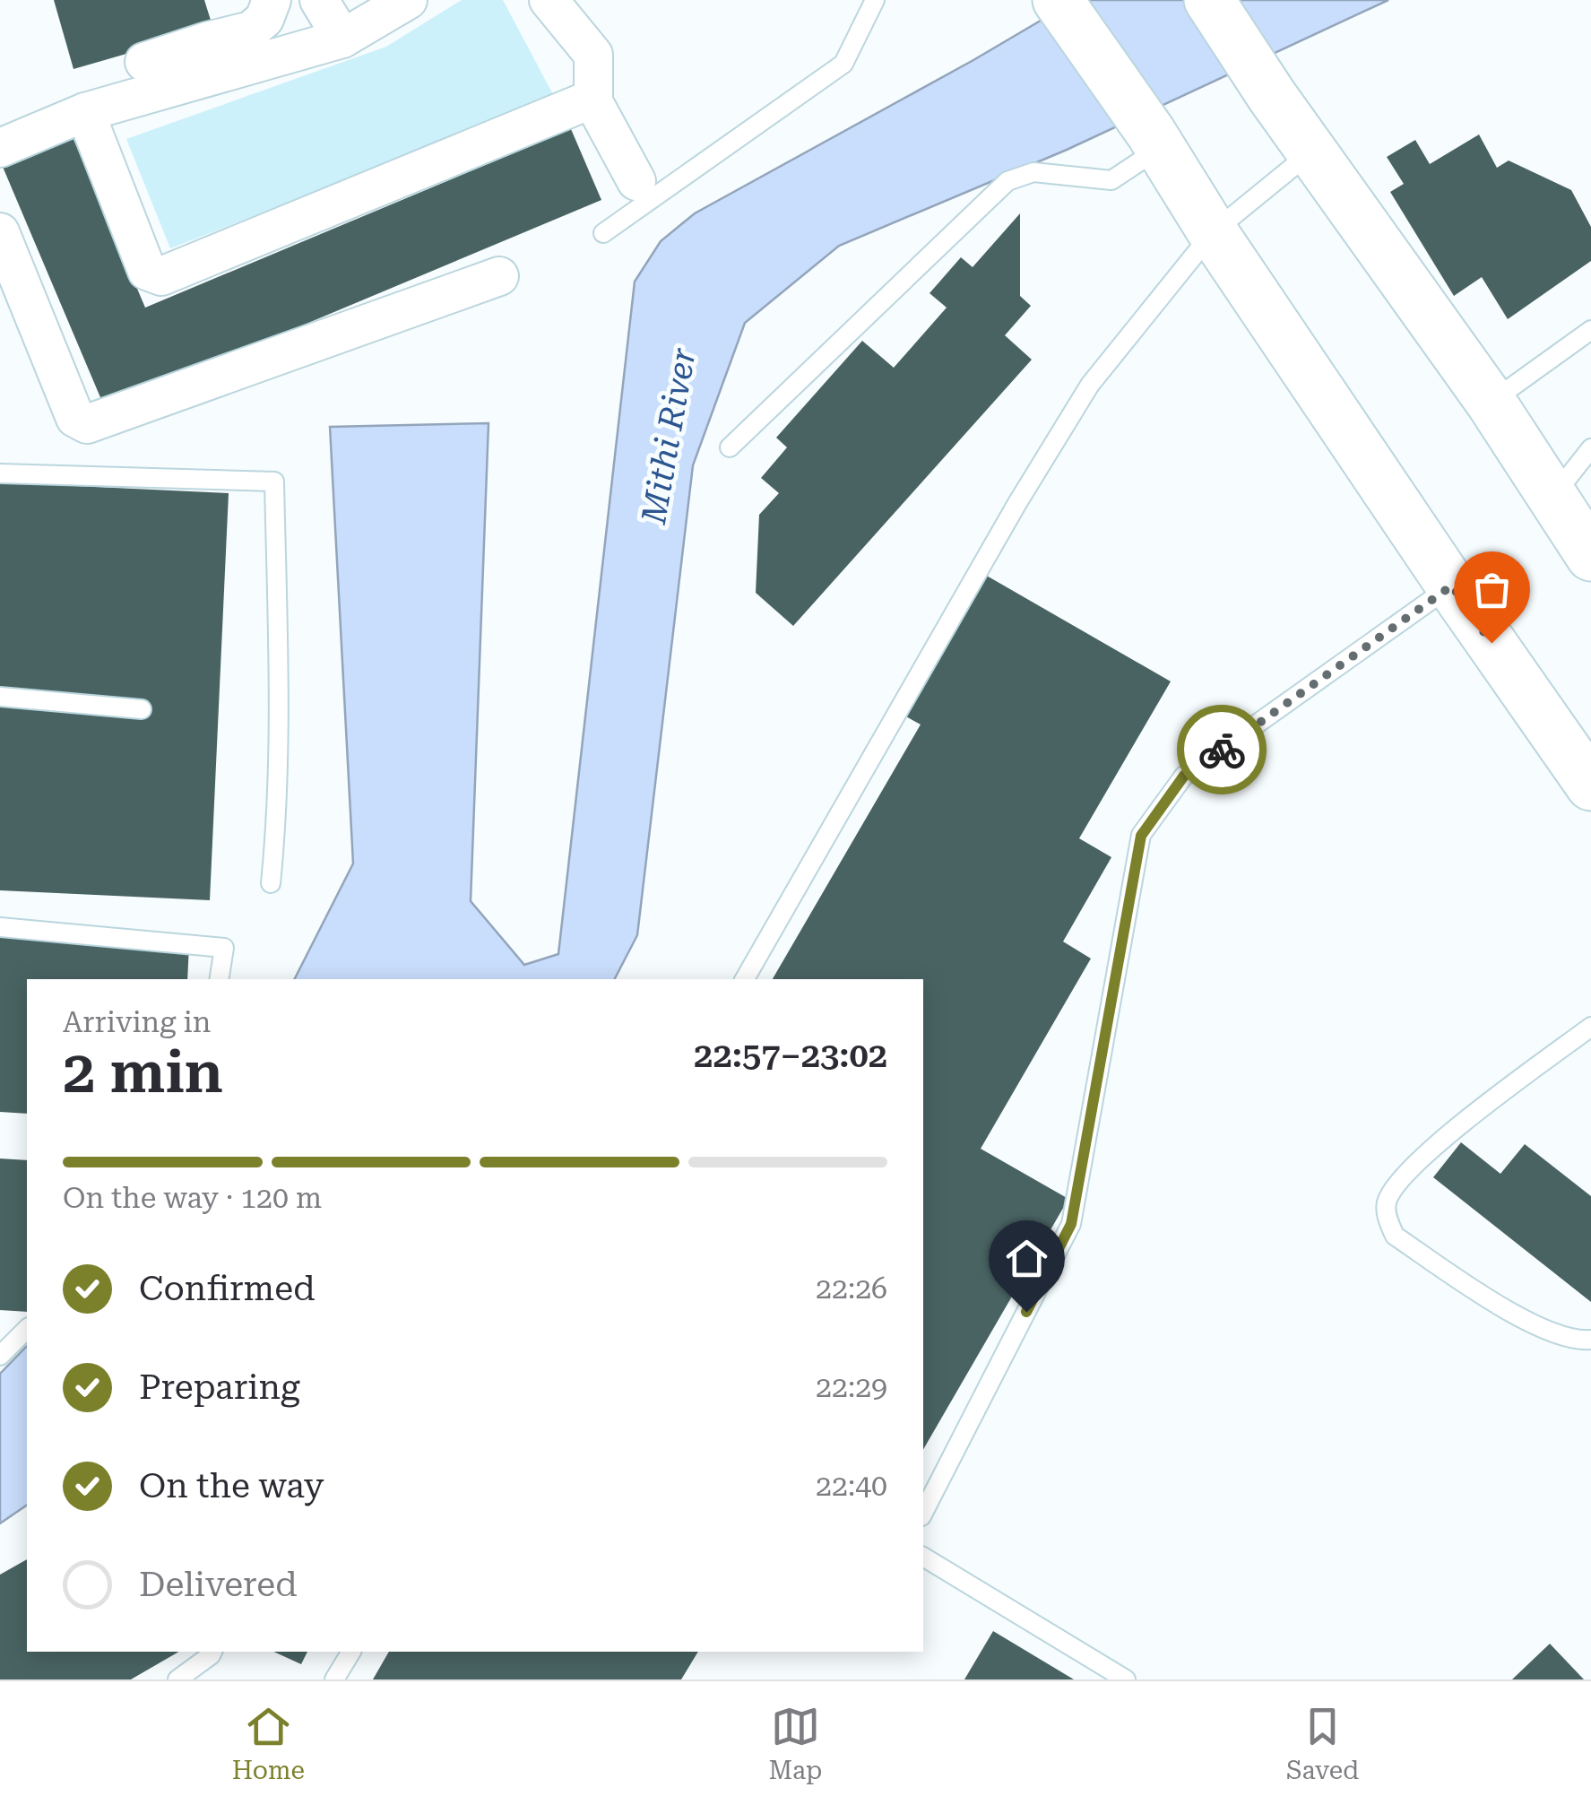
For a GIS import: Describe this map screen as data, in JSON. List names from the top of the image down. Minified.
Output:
{"water":["Mithi River"],"page":{"heading":["2 min","Arriving in","22:57–23:02"],"bar":"On the way · 120 m","list":[["Confirmed","22:26"],["Preparing","22:29"],["On the way","22:40"],"Delivered"],"tabs":["Home","Map","Saved"]}}
